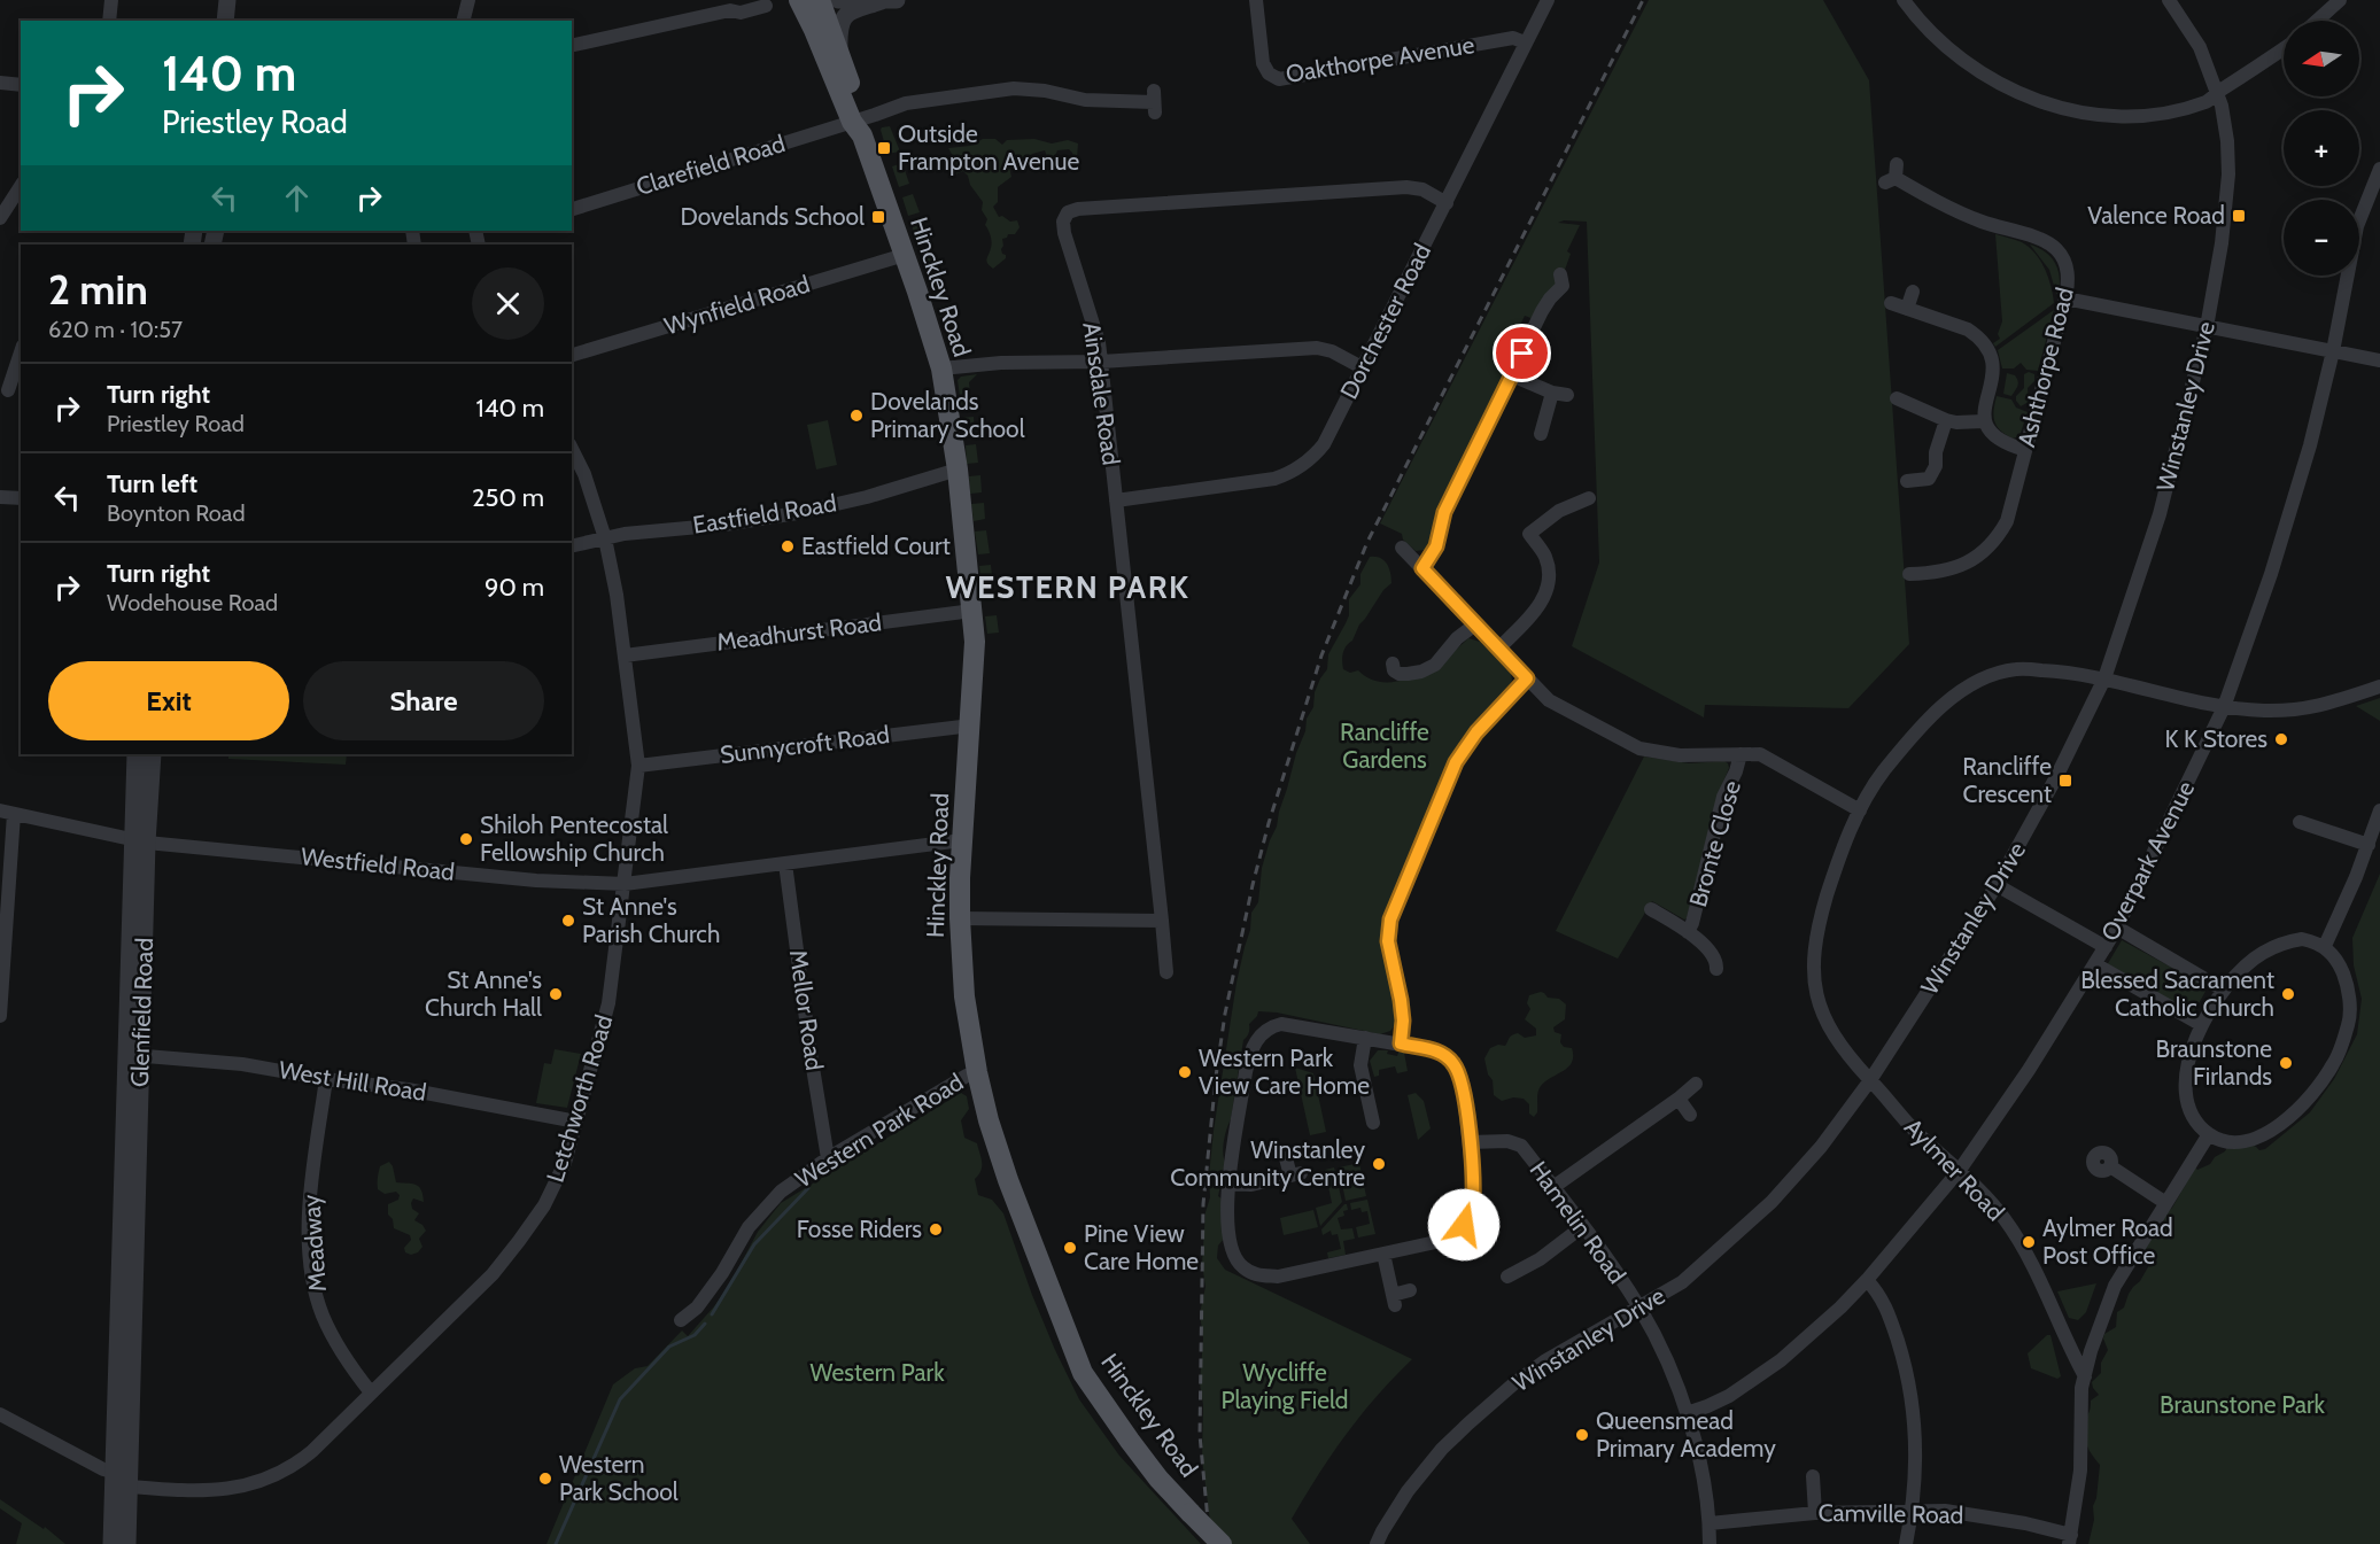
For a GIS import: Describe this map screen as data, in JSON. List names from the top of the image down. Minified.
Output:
{"streets":{"main road":["Hinckley Road"],"street":["Oakthorpe Avenue","Clarefield Road","Wynfield Road","Dorchester Road","Ashthorpe Road","Ainsdale Road","Winstanley Drive","Eastfield Road","Meadhurst Road","Sunnycroft Road","Bronte Close","Overpark Avenue","Westfield Road","Mellor Road","Glenfield Road","West Hill Road","Letchworth Road","Western Park Road","Aylmer Road","Hamelin Road","Meadway","Camville Road"]},"crossings":[["Oakthorpe Avenue","Dorchester Road"],["Clarefield Road","Hinckley Road"],["Hinckley Road","Wynfield Road"],["Hinckley Road","Eastfield Road"],["Hinckley Road","Meadhurst Road"],["Hinckley Road","Sunnycroft Road"],["Hinckley Road","Westfield Road"],["Hinckley Road","Western Park Road"],["Dorchester Road","Ainsdale Road"],["Winstanley Drive","Aylmer Road"],["Winstanley Drive","Hamelin Road"],["Eastfield Road","Letchworth Road"],["Meadhurst Road","Letchworth Road"],["Sunnycroft Road","Letchworth Road"],["Overpark Avenue","Aylmer Road"],["Overpark Avenue","Hamelin Road"],["Westfield Road","Mellor Road"],["Westfield Road","Glenfield Road"],["Westfield Road","Letchworth Road"],["Mellor Road","Western Park Road"],["Glenfield Road","West Hill Road"],["Glenfield Road","Letchworth Road"],["West Hill Road","Letchworth Road"],["West Hill Road","Meadway"],["Letchworth Road","Meadway"],["Hamelin Road","Camville Road"]],"districts":["WESTERN PARK"],"parks":["Rancliffe Gardens","Western Park","Wycliffe Playing Field","Braunstone Park"],"places":{"transit":["Outside Frampton Avenue","Valence Road","Dovelands School","Rancliffe Crescent"],"other":["Dovelands Primary School","Eastfield Court","K K Stores","Shiloh Pentecostal Fellowship Church","St Anne's Parish Church","St Anne's Church Hall","Blessed Sacrament Catholic Church","Braunstone Firlands","Western Park View Care Home","Winstanley Community Centre","Fosse Riders","Aylmer Road Post Office","Pine View Care Home","Queensmead Primary Academy","Western Park School"]},"north":"left","page":{"map_buttons":["+","−"],"turn":["140 m","Priestley Road"],"heading":["2 min","620 m · 10:57"],"list":[{"name":"Turn right","note":"Priestley Road","value":"140 m"},{"name":"Turn left","note":"Boynton Road","value":"250 m"},{"name":"Turn right","note":"Wodehouse Road","value":"90 m"}],"buttons":["Exit","Share"]}}
